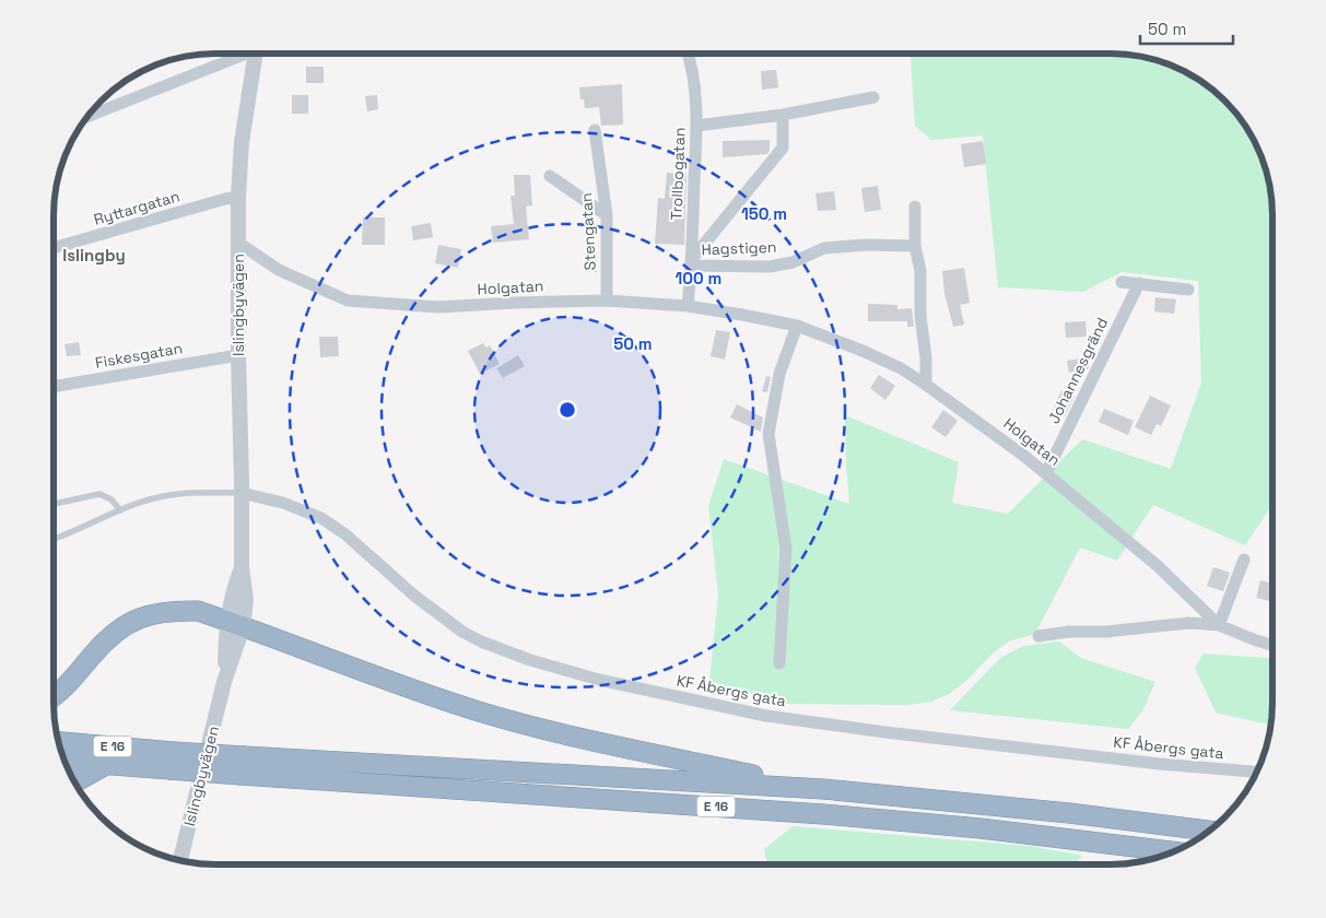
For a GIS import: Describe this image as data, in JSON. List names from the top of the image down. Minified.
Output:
{"streets":{"highway":["E 16"],"street":["Trollbogatan","Ryttargatan","Stengatan","Hagstigen","Holgatan","Islingbyvägen","Fiskesgatan","Johannesgränd","KF Åbergs gata"]},"crossings":[["Trollbogatan","Hagstigen"],["Trollbogatan","Holgatan"],["Ryttargatan","Islingbyvägen"],["Stengatan","Holgatan"],["Holgatan","Islingbyvägen"],["Holgatan","Johannesgränd"],["Islingbyvägen","Fiskesgatan"],["Islingbyvägen","KF Åbergs gata"]],"districts":["Islingby"],"scale_bar":"50 m","rings":["150 m","100 m","50 m"]}
